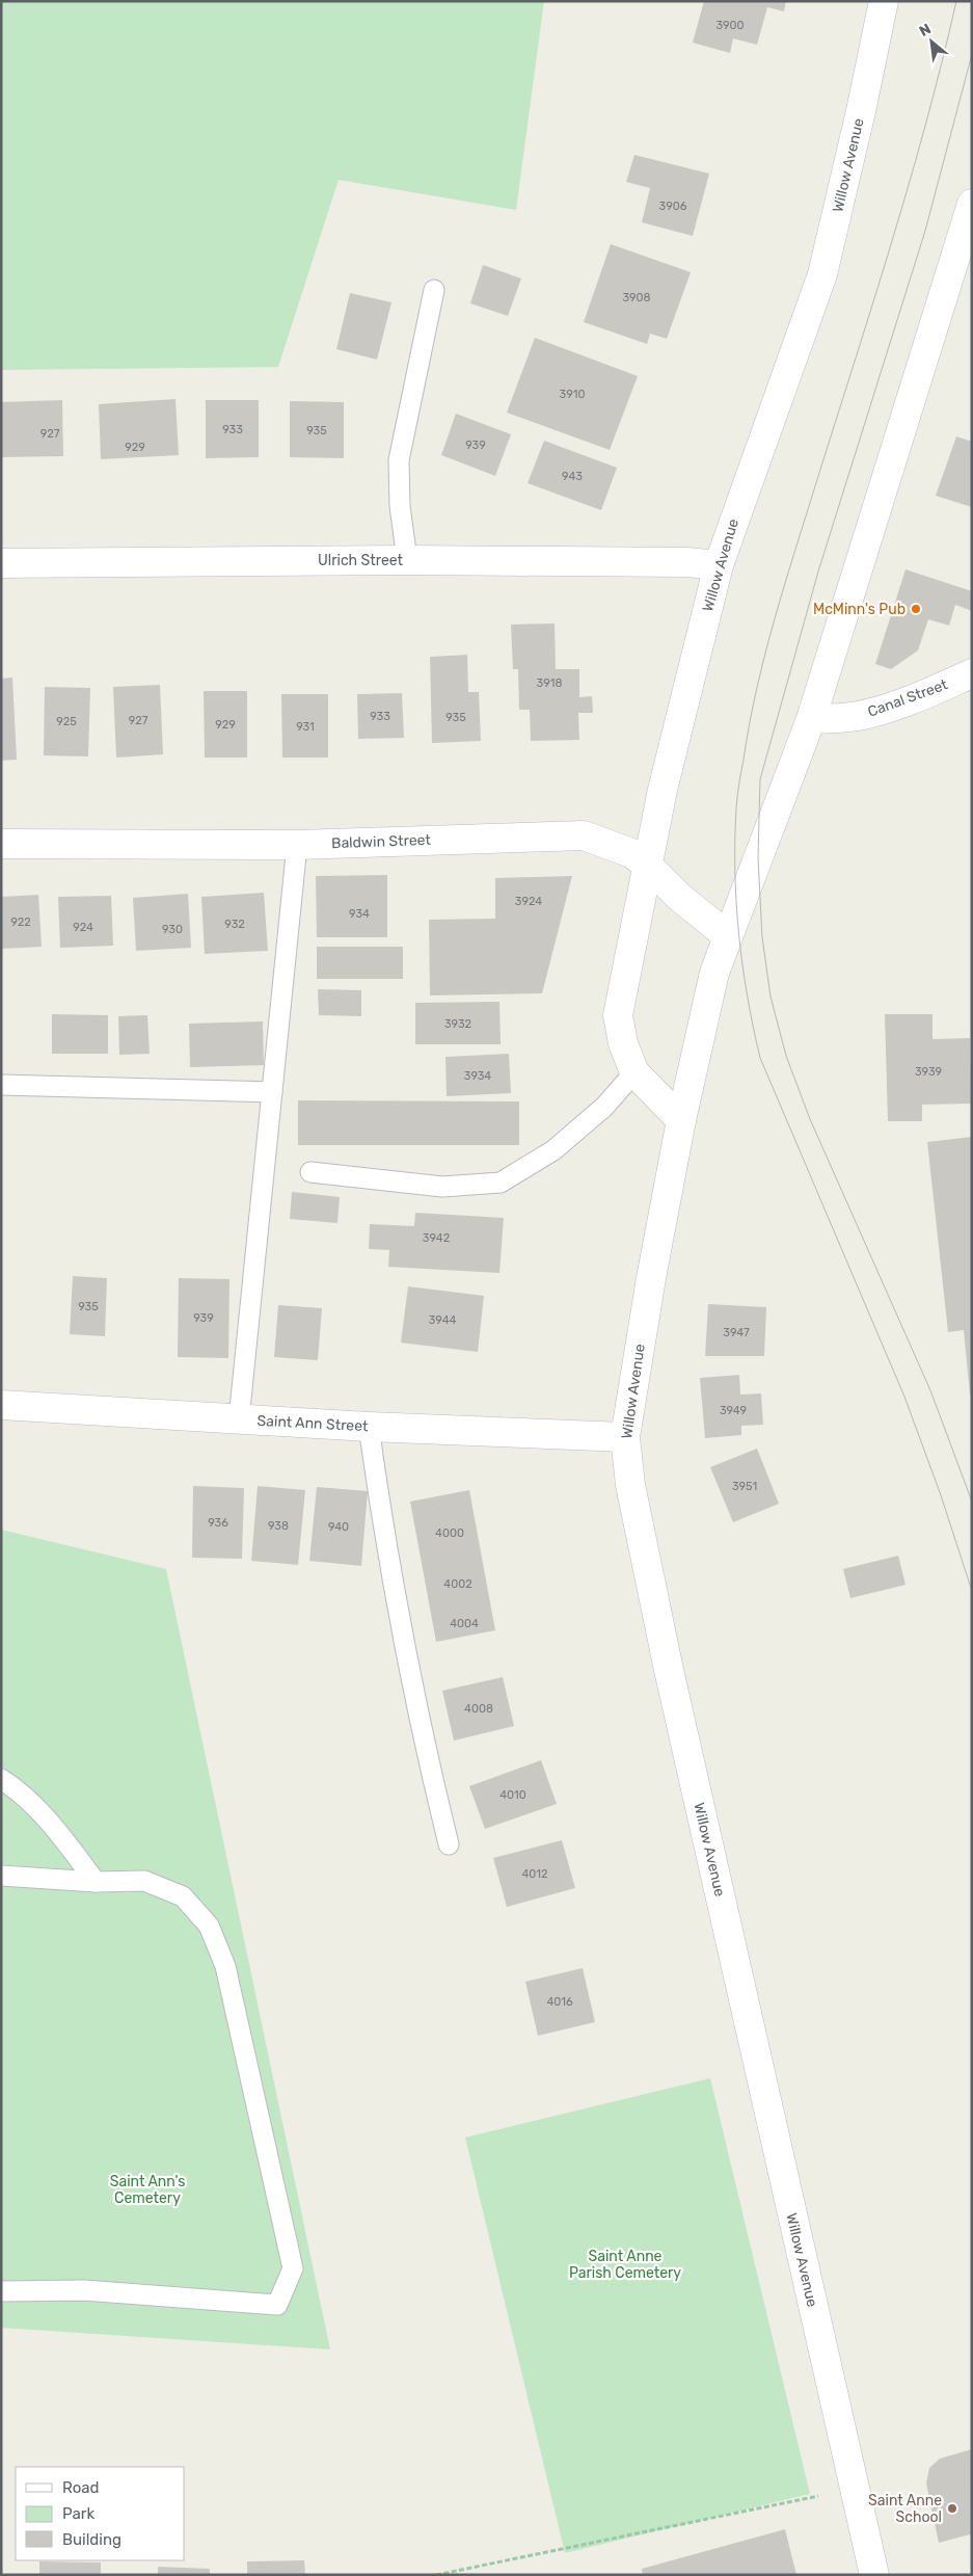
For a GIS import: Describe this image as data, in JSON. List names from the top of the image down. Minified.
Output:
{"streets":{"street":["Willow Avenue","Ulrich Street","Canal Street","Baldwin Street","Saint Ann Street"]},"crossings":[["Willow Avenue","Ulrich Street"],["Willow Avenue","Canal Street"],["Willow Avenue","Baldwin Street"],["Willow Avenue","Saint Ann Street"]],"parks":["Saint Ann's Cemetery","Saint Anne Parish Cemetery"],"places":["McMinn's Pub","Saint Anne School"],"house_numbers":["3900","3906","3908","3910","933","935","927","939","929","943","3918","933","935","927","925","929","931","3924","934","922","932","924","930","3932","3939","3934","3942","935","939","3944","3947","3949","3951","936","938","940","4000","4002","4004","4008","4010","4012","4016"],"legend":["Road","Park","Building"],"north":"top left"}
